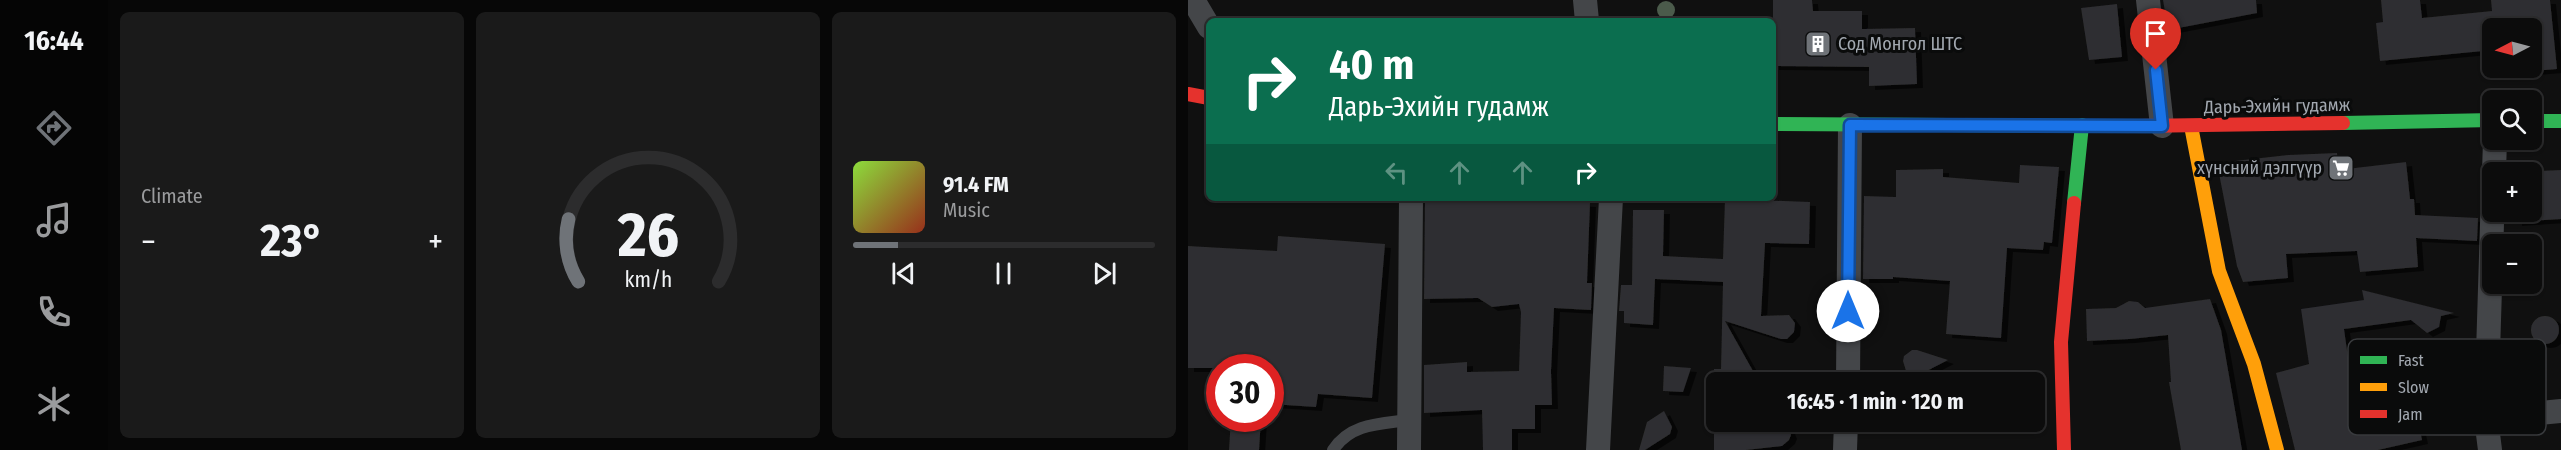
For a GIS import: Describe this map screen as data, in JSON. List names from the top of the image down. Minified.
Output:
{"streets":{"main road":["Дарь-Эхийн гудамж"]},"places":{"building":["Сод Монгол ШТС"],"supermarket":["хүнсний дэлгүүр"]},"legend":["Fast","Slow","Jam"],"north":"left","page":{"tabs":"16:44","tile":"Climate","map_buttons":["+","−"],"turn":["40 m","Дарь-Эхийн гудамж"],"song":["91.4 FM","Music"],"heat":["−","23°","+"],"limit":"30","trip":"16:45 · 1 min · 120 m","gauge":["26","km/h"]}}
